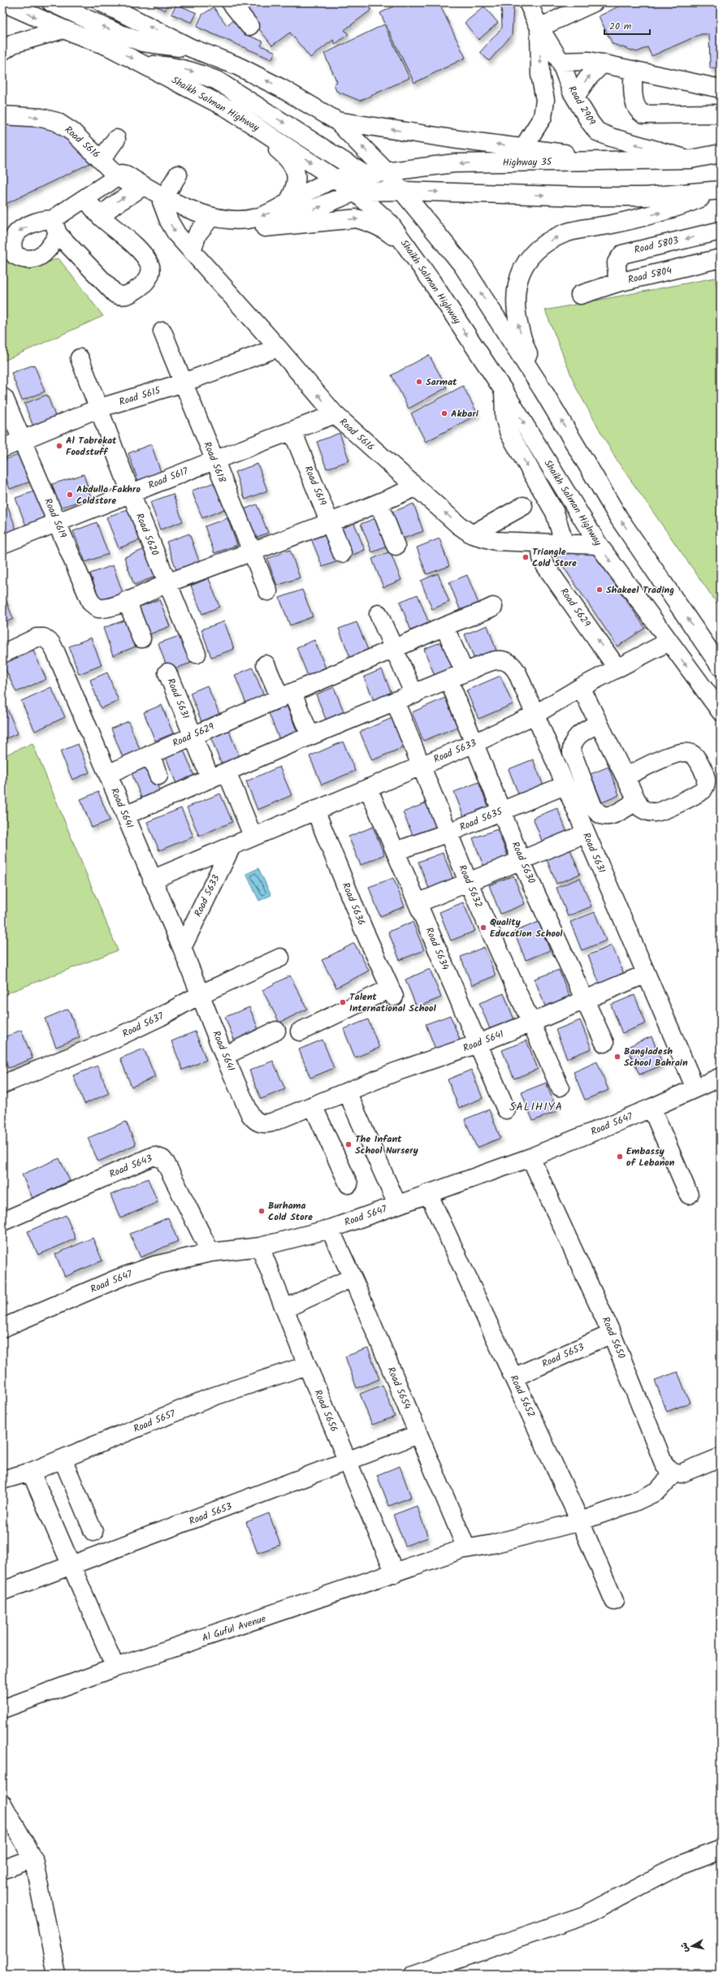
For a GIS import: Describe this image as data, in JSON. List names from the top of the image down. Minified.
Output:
{"streets":{"street":["Shaikh Salman Highway","Road 2909","Road 5616","Highway 35","Road 5803","Road 5804","Road 5615","Road 5618","Road 5617","Road 5619","Road 5620","Road 5629","Road 5631","Road 5633","Road 5641","Road 5635","Road 5630","Road 5632","Road 5636","Road 5634","Road 5637","Road 5647","Road 5643","Road 5650","Road 5653","Road 5654","Road 5652","Road 5656","Road 5657","Al Guful Avenue"]},"crossings":[["Shaikh Salman Highway","Road 5616"],["Shaikh Salman Highway","Highway 35"],["Shaikh Salman Highway","Road 5633"],["Road 2909","Highway 35"],["Road 5616","Highway 35"],["Road 5616","Road 5615"],["Road 5616","Road 5617"],["Road 5616","Road 5619"],["Road 5616","Road 5629"],["Road 5803","Road 5804"],["Road 5615","Road 5618"],["Road 5615","Road 5619"],["Road 5615","Road 5620"],["Road 5618","Road 5617"],["Road 5618","Road 5619"],["Road 5617","Road 5619"],["Road 5617","Road 5620"],["Road 5619","Road 5620"],["Road 5629","Road 5631"],["Road 5629","Road 5633"],["Road 5629","Road 5641"],["Road 5631","Road 5633"],["Road 5631","Road 5641"],["Road 5631","Road 5635"],["Road 5631","Road 5630"],["Road 5631","Road 5632"],["Road 5631","Road 5647"],["Road 5633","Road 5641"],["Road 5633","Road 5630"],["Road 5633","Road 5632"],["Road 5633","Road 5636"],["Road 5633","Road 5634"],["Road 5641","Road 5630"],["Road 5641","Road 5632"],["Road 5641","Road 5634"],["Road 5641","Road 5637"],["Road 5635","Road 5630"],["Road 5635","Road 5632"],["Road 5635","Road 5634"],["Road 5647","Road 5643"],["Road 5647","Road 5650"],["Road 5647","Road 5654"],["Road 5647","Road 5652"],["Road 5647","Road 5656"],["Road 5650","Road 5653"],["Road 5650","Al Guful Avenue"],["Road 5653","Road 5654"],["Road 5653","Road 5652"],["Road 5653","Road 5656"],["Road 5654","Al Guful Avenue"],["Road 5652","Al Guful Avenue"],["Road 5656","Road 5657"],["Road 5656","Al Guful Avenue"]],"one_way":["Road 5803"],"districts":["SALIHIYA"],"places":["Sarmat","Akbari","Al Tabrekat Foodstuff","Abdulla Fakhro Coldstore","Triangle Cold Store","Shakeel Trading","Quality Education School","Talent International School","Bangladesh School Bahrain","The Infant School Nursery","Embassy of Lebanon","Burhama Cold Store"],"scale_bar":"20 m","north":"left"}
